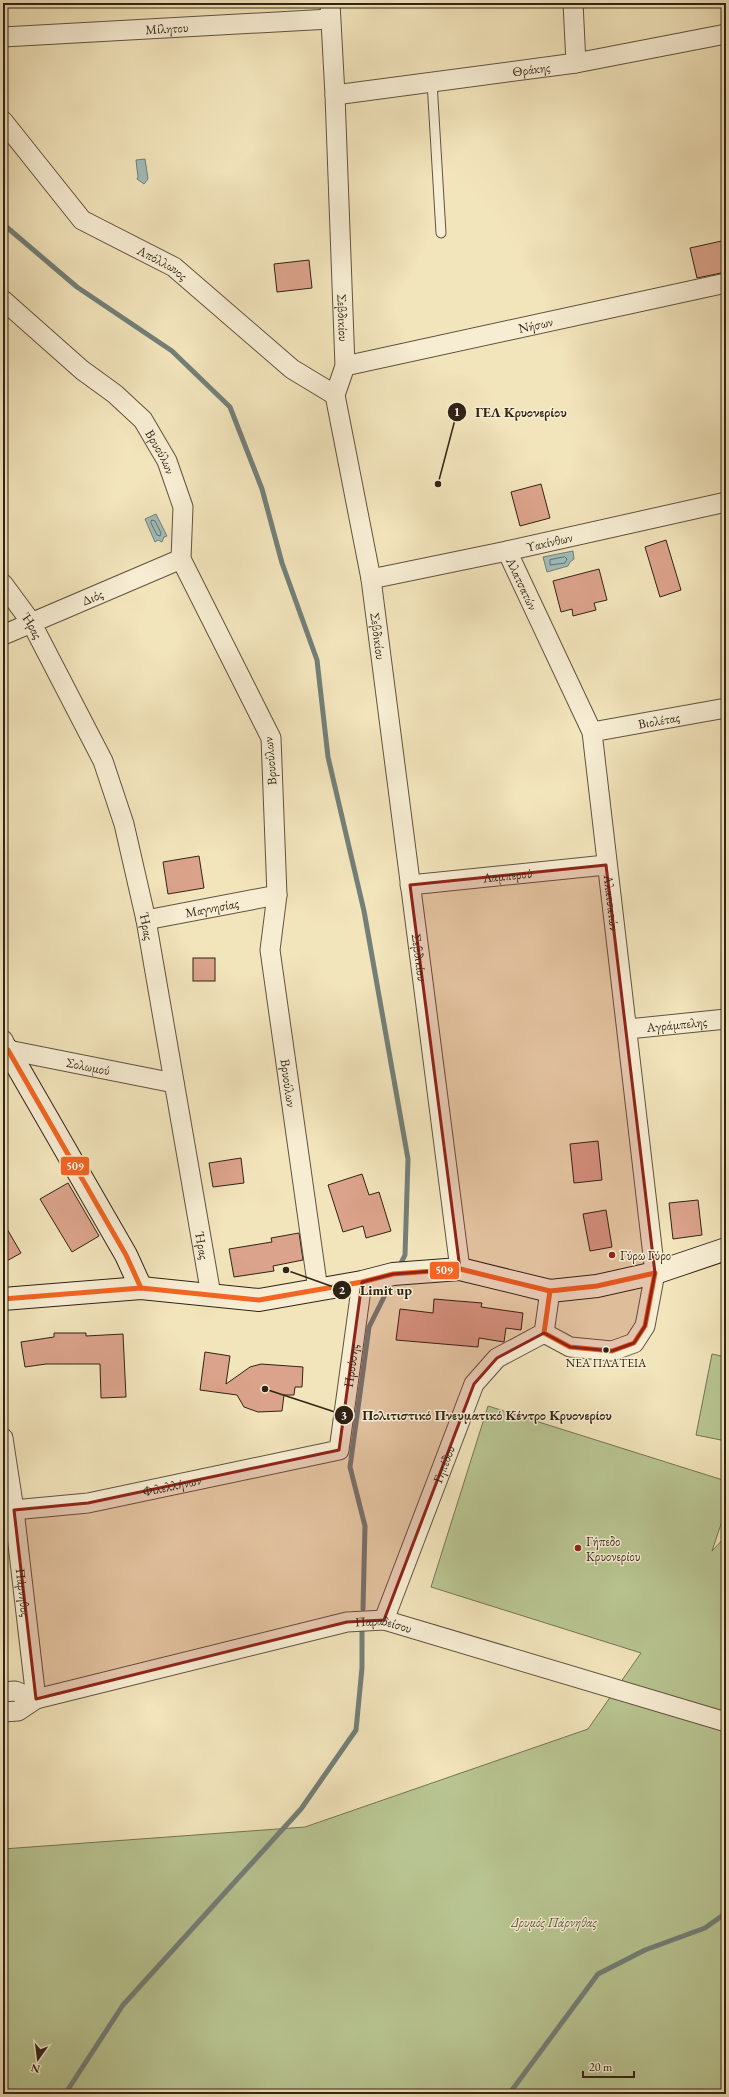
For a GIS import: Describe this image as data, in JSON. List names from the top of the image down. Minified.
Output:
{"streets":{"street":["Μίλητου","Θράκης","Απόλλωνος","Σεβδικίου","Νήσων","Βρυούλων","Υακίνθων","Αλατσατών","Διός","Ήρας","Βιολέτας","Λαμπερού","Μαγνησίας","Αγράμπελης","Σολωμού","Προύσης","Γηπέδου","Φιλελλήνων","Πάρνηθος","Παραδείσου"]},"crossings":[["Μίλητου","Σεβδικίου"],["Θράκης","Σεβδικίου"],["Απόλλωνος","Σεβδικίου"],["Σεβδικίου","Νήσων"],["Σεβδικίου","Υακίνθων"],["Σεβδικίου","Λαμπερού"],["Βρυούλων","Διός"],["Βρυούλων","Μαγνησίας"],["Υακίνθων","Αλατσατών"],["Αλατσατών","Βιολέτας"],["Αλατσατών","Λαμπερού"],["Αλατσατών","Αγράμπελης"],["Αλατσατών","Γηπέδου"],["Διός","Ήρας"],["Ήρας","Μαγνησίας"],["Ήρας","Σολωμού"],["Προύσης","Φιλελλήνων"],["Γηπέδου","Παραδείσου"],["Φιλελλήνων","Πάρνηθος"],["Πάρνηθος","Παραδείσου"]],"parks":["Δρυμός Πάρνηθας"],"places":["ΓΕΛ Κρυονερίου","Γύρω Γύρο","Limit up","ΝΕΑ ΠΛΑΤΕΙΑ","Πολιτιστικό Πνευματικό Κέντρο Κρυονερίου","Γήπεδο Κρυονερίου"],"lines":["transit line 509"],"scale_bar":"20 m","north":"bottom"}
